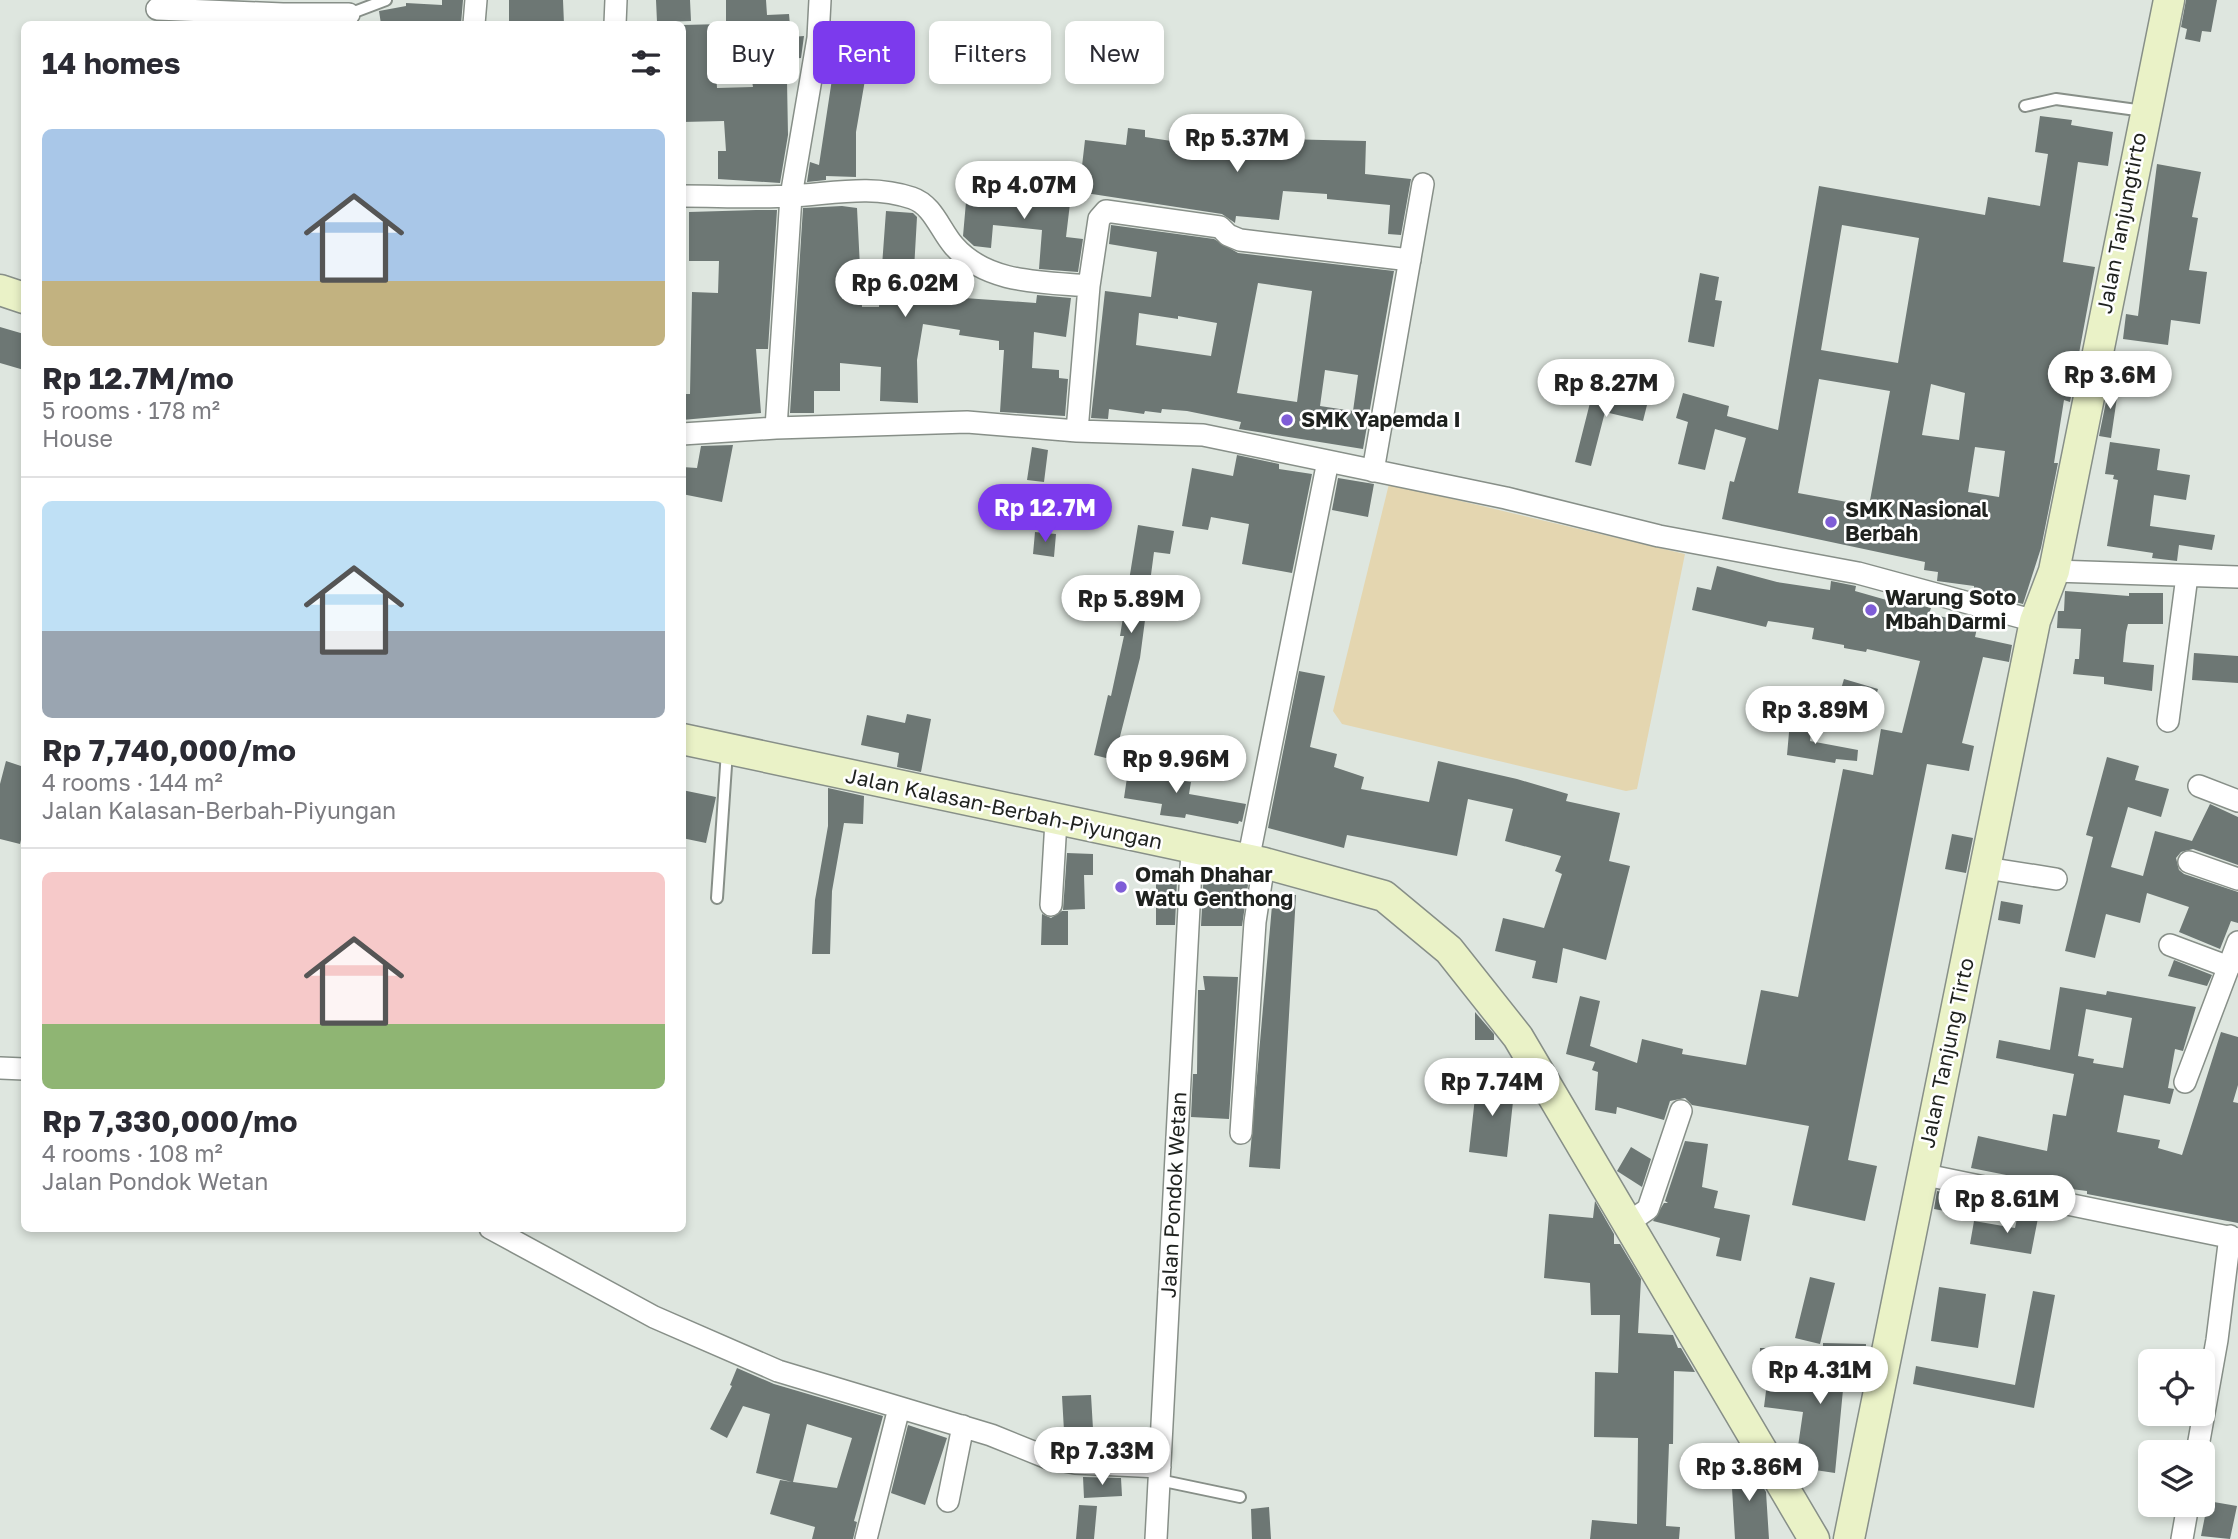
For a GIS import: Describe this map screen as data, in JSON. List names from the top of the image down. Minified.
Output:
{"streets":{"street":["Jalan Tanjungtirto","Jalan Kalasan-Berbah-Piyungan","Jalan Tanjung Tirto","Jalan Pondok Wetan"]},"crossings":[["Jalan Tanjungtirto","Jalan Tanjung Tirto"],["Jalan Kalasan-Berbah-Piyungan","Jalan Pondok Wetan"]],"places":["SMK Yapemda I","SMK Nasional Berbah","Warung Soto Mbah Darmi","Omah Dhahar Watu Genthong"],"page":{"chip":["Buy","Rent","Filters","New"],"heading":"14 homes","list":[{"name":"Rp 12.7M/mo","note":"5 rooms · 178 m² · House"},{"name":"Rp 7,740,000/mo","note":"4 rooms · 144 m² · Jalan Kalasan-Berbah-Piyungan"},{"name":"Rp 7,330,000/mo","note":"4 rooms · 108 m² · Jalan Pondok Wetan"}],"price":["Rp 5.37M","Rp 4.07M","Rp 6.02M","Rp 3.6M","Rp 8.27M","Rp 12.7M","Rp 5.89M","Rp 3.89M","Rp 9.96M","Rp 7.74M","Rp 8.61M","Rp 4.31M","Rp 7.33M","Rp 3.86M"]}}
